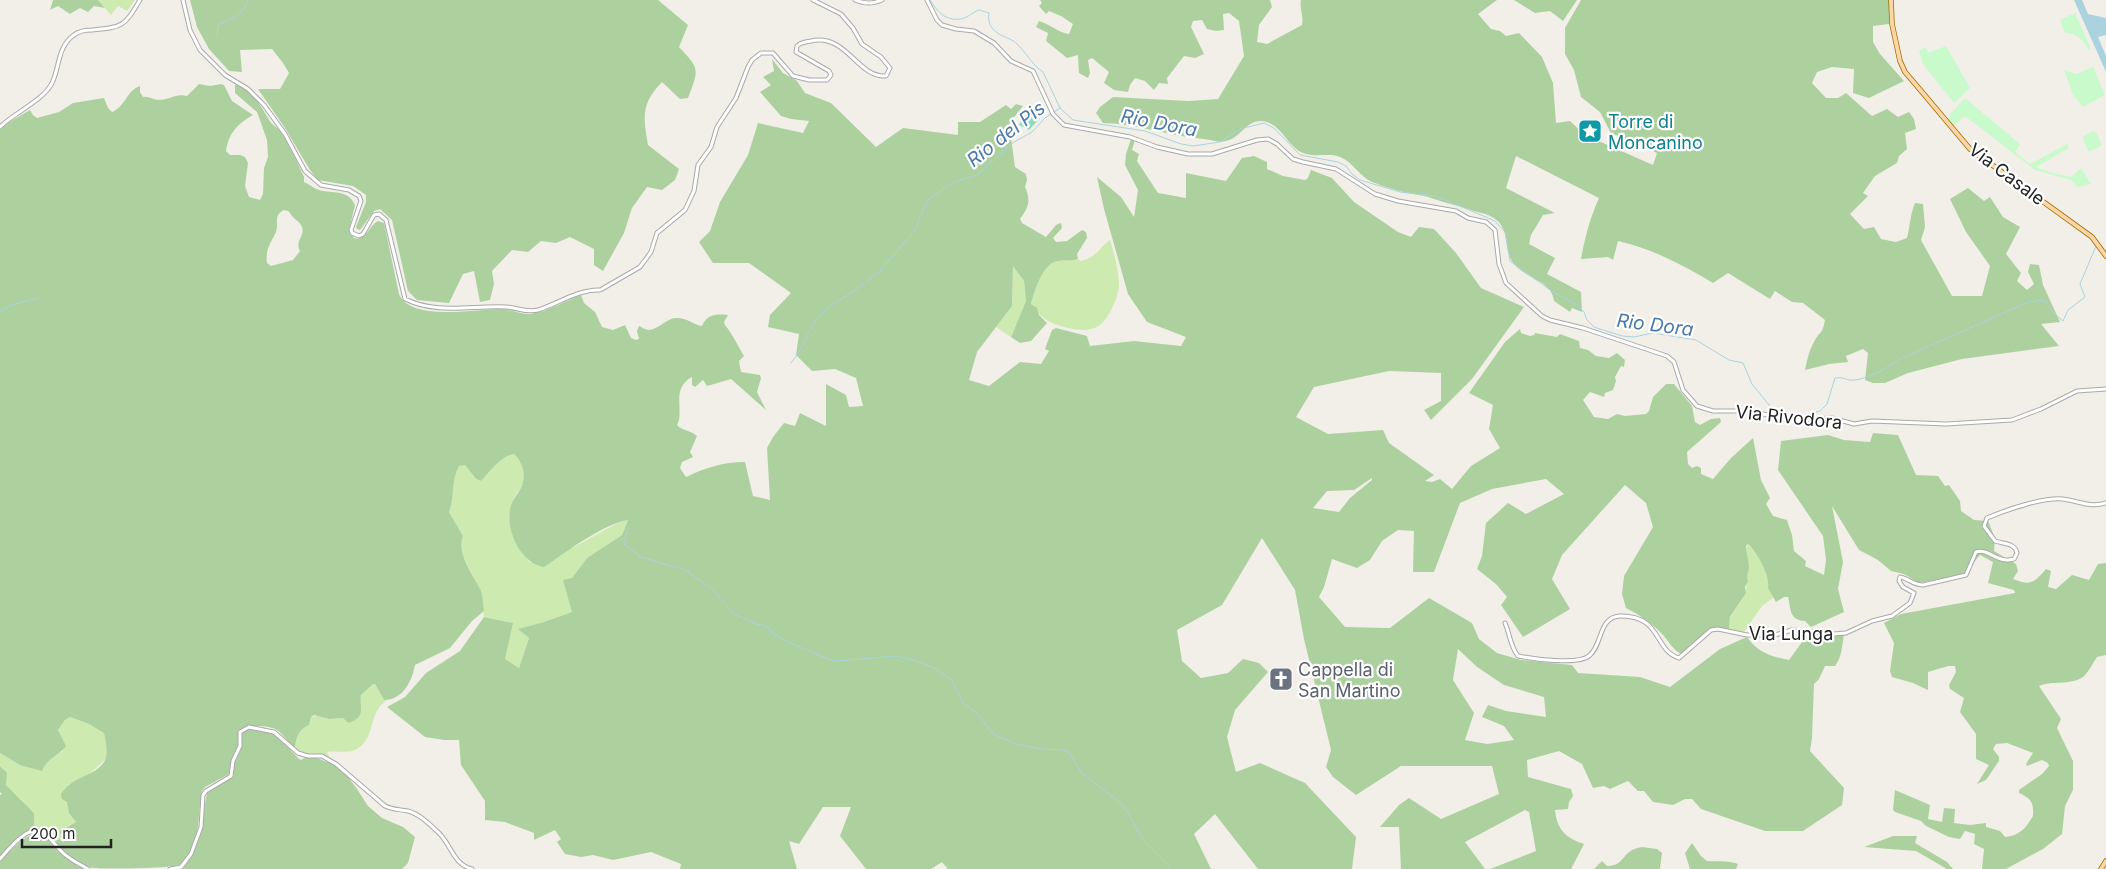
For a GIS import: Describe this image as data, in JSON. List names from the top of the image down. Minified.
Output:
{"streets":{"main road":["Via Casale"],"street":["Via Rivodora","Via Lunga"]},"water":["Rio Dora","Rio del Pis"],"places":{"place":["Torre di Moncanino"],"church":["Cappella di San Martino"]},"scale_bar":"200 m"}
